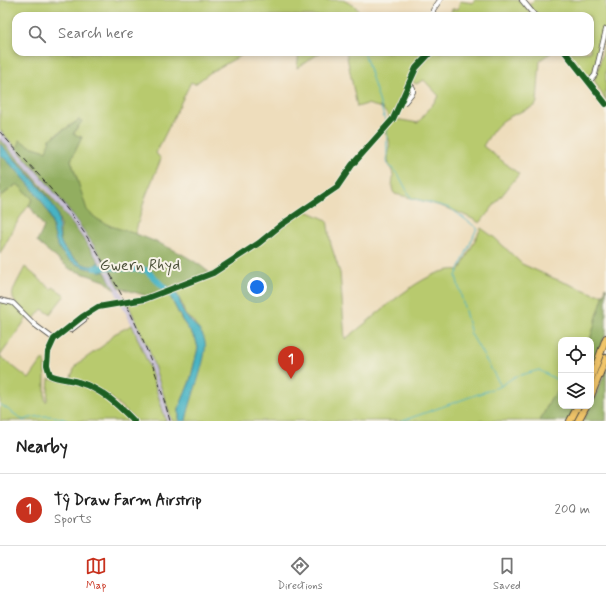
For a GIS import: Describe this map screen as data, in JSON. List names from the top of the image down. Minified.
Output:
{"parks":["Gwern Rhyd"],"page":{"search":"Search here","pins":"1","heading":"Nearby","list":[{"mark":"1","name":"Tŷ Draw Farm Airstrip","note":"Sports","value":"200 m"}],"nav":["Map","Directions","Saved"]}}
